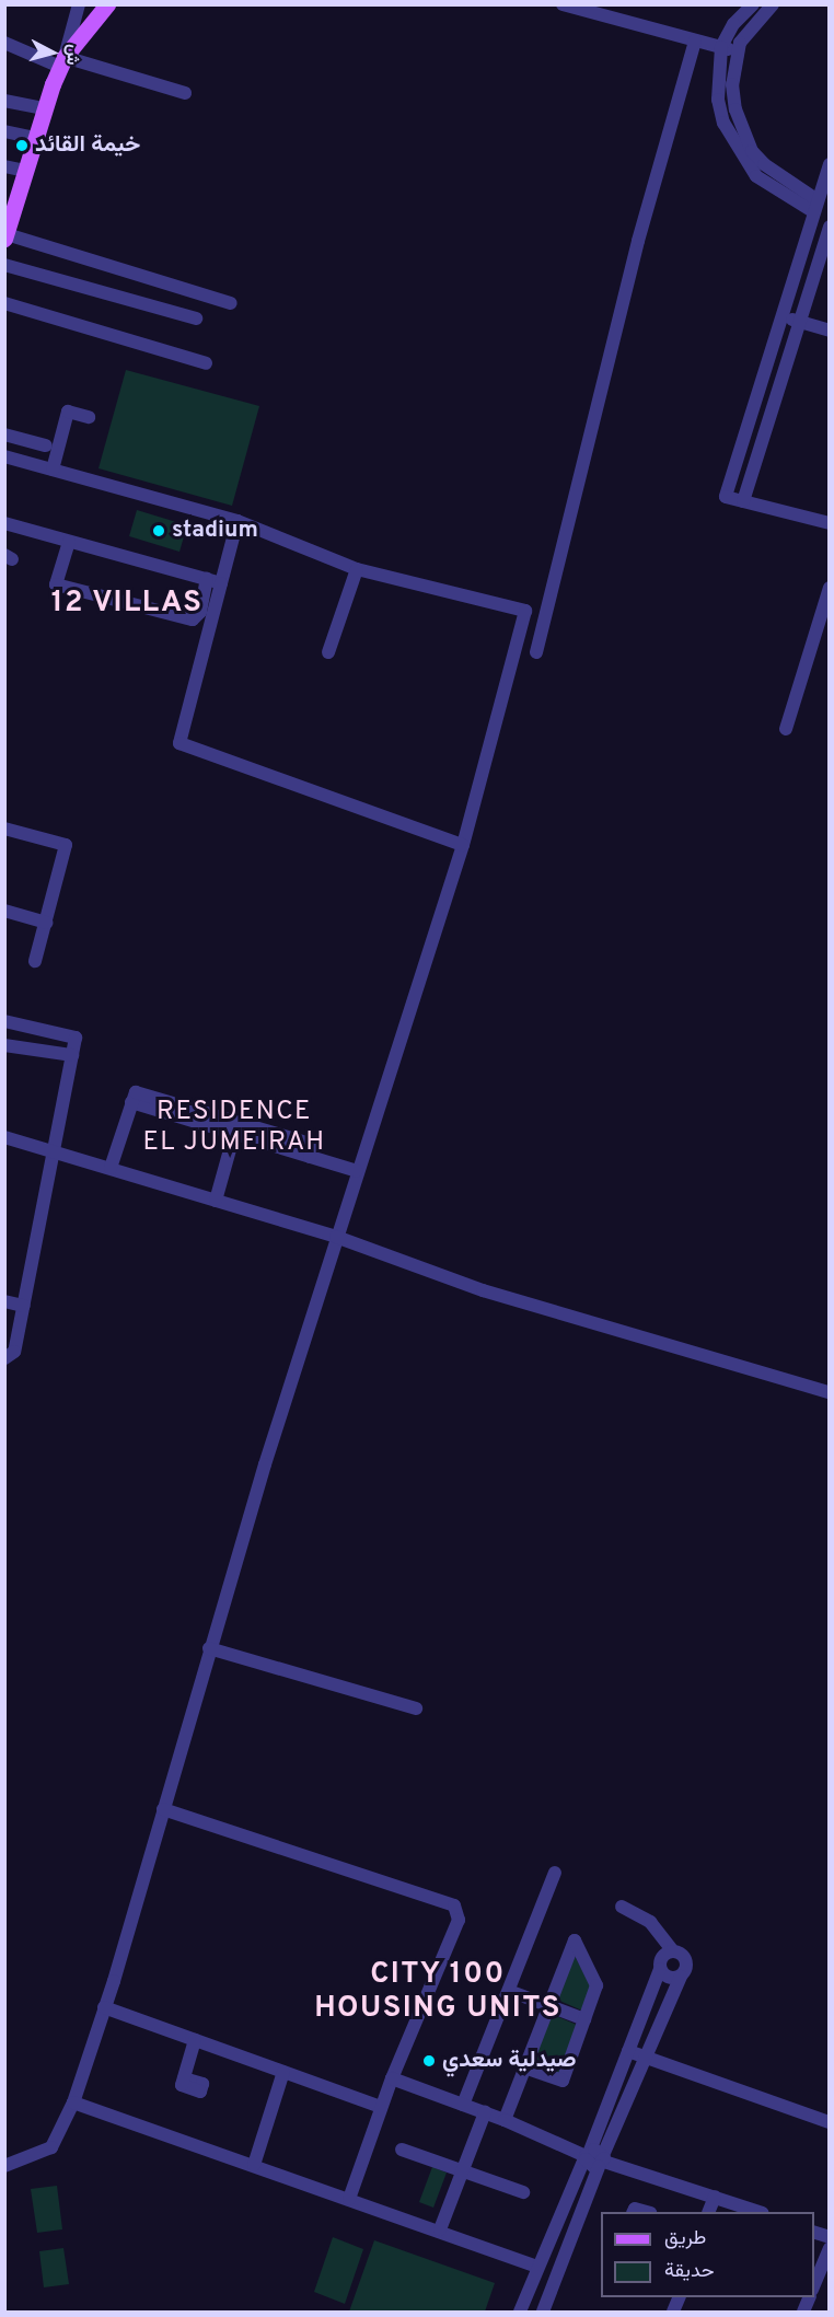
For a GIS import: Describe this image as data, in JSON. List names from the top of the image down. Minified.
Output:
{"districts":["12 VILLAS","RESIDENCE EL JUMEIRAH","CITY 100 HOUSING UNITS"],"places":["خيمة القائد","stadium","صيدلية سعدي"],"legend":["طريق","حديقة"],"north":"right"}
